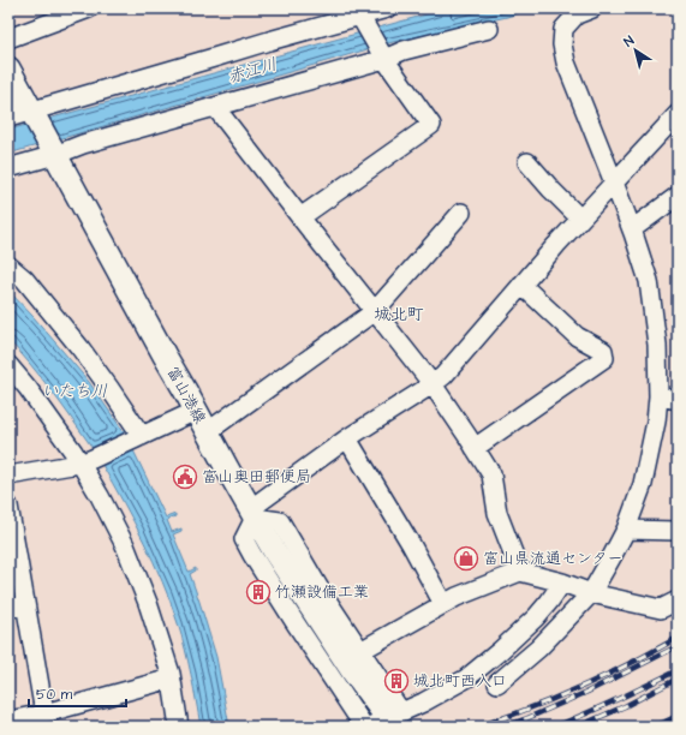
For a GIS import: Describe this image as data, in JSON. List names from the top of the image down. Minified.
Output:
{"streets":{"main road":["富山港線"]},"districts":["城北町"],"water":["赤江川","いたち川"],"places":{"public building":["富山奥田郵便局"],"shop":["富山県流通センター"],"building":["竹瀬設備工業","城北町西入口"]},"scale_bar":"50 m","north":"top left"}
